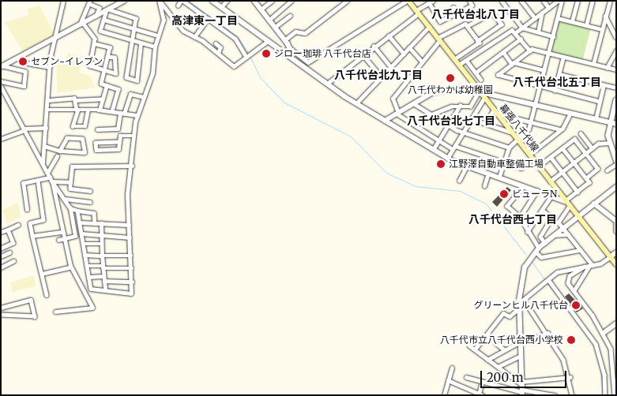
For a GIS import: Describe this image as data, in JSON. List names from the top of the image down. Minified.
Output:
{"streets":{"main road":["幕張八千代線"]},"districts":["八千代台北八丁目","高津東一丁目","八千代台北九丁目","八千代台北五丁目","八千代台北七丁目","八千代台西七丁目"],"places":["ジロー珈琲 八千代台店","セブン-イレブン","八千代わかば幼稚園","江野澤自動車整備工場","ビューラN","グリーンヒル八千代台","八千代市立八千代台西小学校"],"scale_bar":"200 m"}
